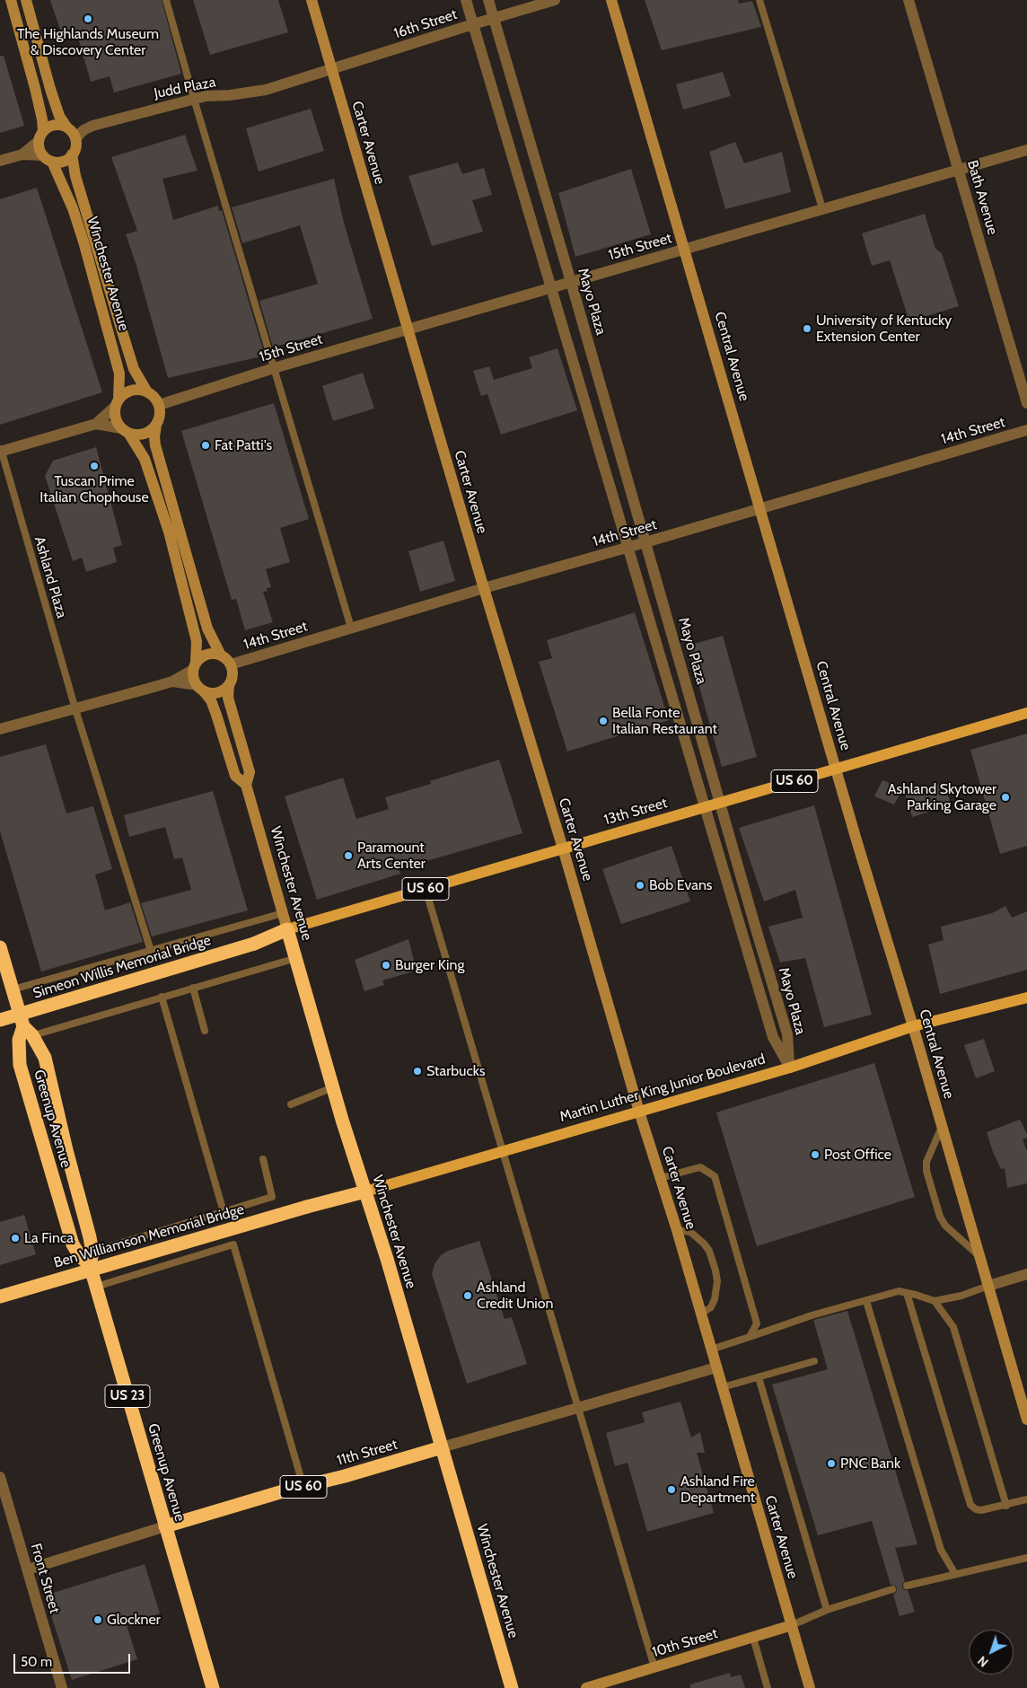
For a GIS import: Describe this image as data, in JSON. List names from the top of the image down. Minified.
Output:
{"streets":{"highway":["Winchester Avenue","US 60","13th Street","Simeon Willis Memorial Bridge","Martin Luther King Junior Boulevard","Greenup Avenue","Ben Williamson Memorial Bridge","US 23","11th Street"],"street":["16th Street","Judd Plaza","Carter Avenue","Bath Avenue","15th Street","Mayo Plaza","Central Avenue","14th Street","Front Street","10th Street"],"lane":["Ashland Plaza"]},"crossings":[["16th Street","Judd Plaza"],["16th Street","Carter Avenue"],["16th Street","Mayo Plaza"],["Judd Plaza","Carter Avenue"],["Judd Plaza","Winchester Avenue"],["Carter Avenue","15th Street"],["Carter Avenue","14th Street"],["Carter Avenue","13th Street"],["Carter Avenue","Martin Luther King Junior Boulevard"],["Carter Avenue","11th Street"],["Carter Avenue","10th Street"],["Bath Avenue","15th Street"],["15th Street","Winchester Avenue"],["15th Street","Mayo Plaza"],["15th Street","Central Avenue"],["Winchester Avenue","14th Street"],["Winchester Avenue","13th Street"],["Winchester Avenue","Martin Luther King Junior Boulevard"],["Winchester Avenue","11th Street"],["Mayo Plaza","14th Street"],["Mayo Plaza","13th Street"],["Mayo Plaza","Martin Luther King Junior Boulevard"],["Central Avenue","14th Street"],["Central Avenue","13th Street"],["Central Avenue","Martin Luther King Junior Boulevard"],["13th Street","Simeon Willis Memorial Bridge"],["Martin Luther King Junior Boulevard","Ben Williamson Memorial Bridge"],["Greenup Avenue","11th Street"],["11th Street","Front Street"]],"places":["The Highlands Museum & Discovery Center","University of Kentucky Extension Center","Fat Patti's","Tuscan Prime Italian Chophouse","Bella Fonte Italian Restaurant","Ashland Skytower Parking Garage","Paramount Arts Center","Bob Evans","Burger King","Starbucks","Post Office","La Finca","Ashland Credit Union","PNC Bank","Ashland Fire Department","Glockner"],"scale_bar":"50 m","north":"bottom left"}
